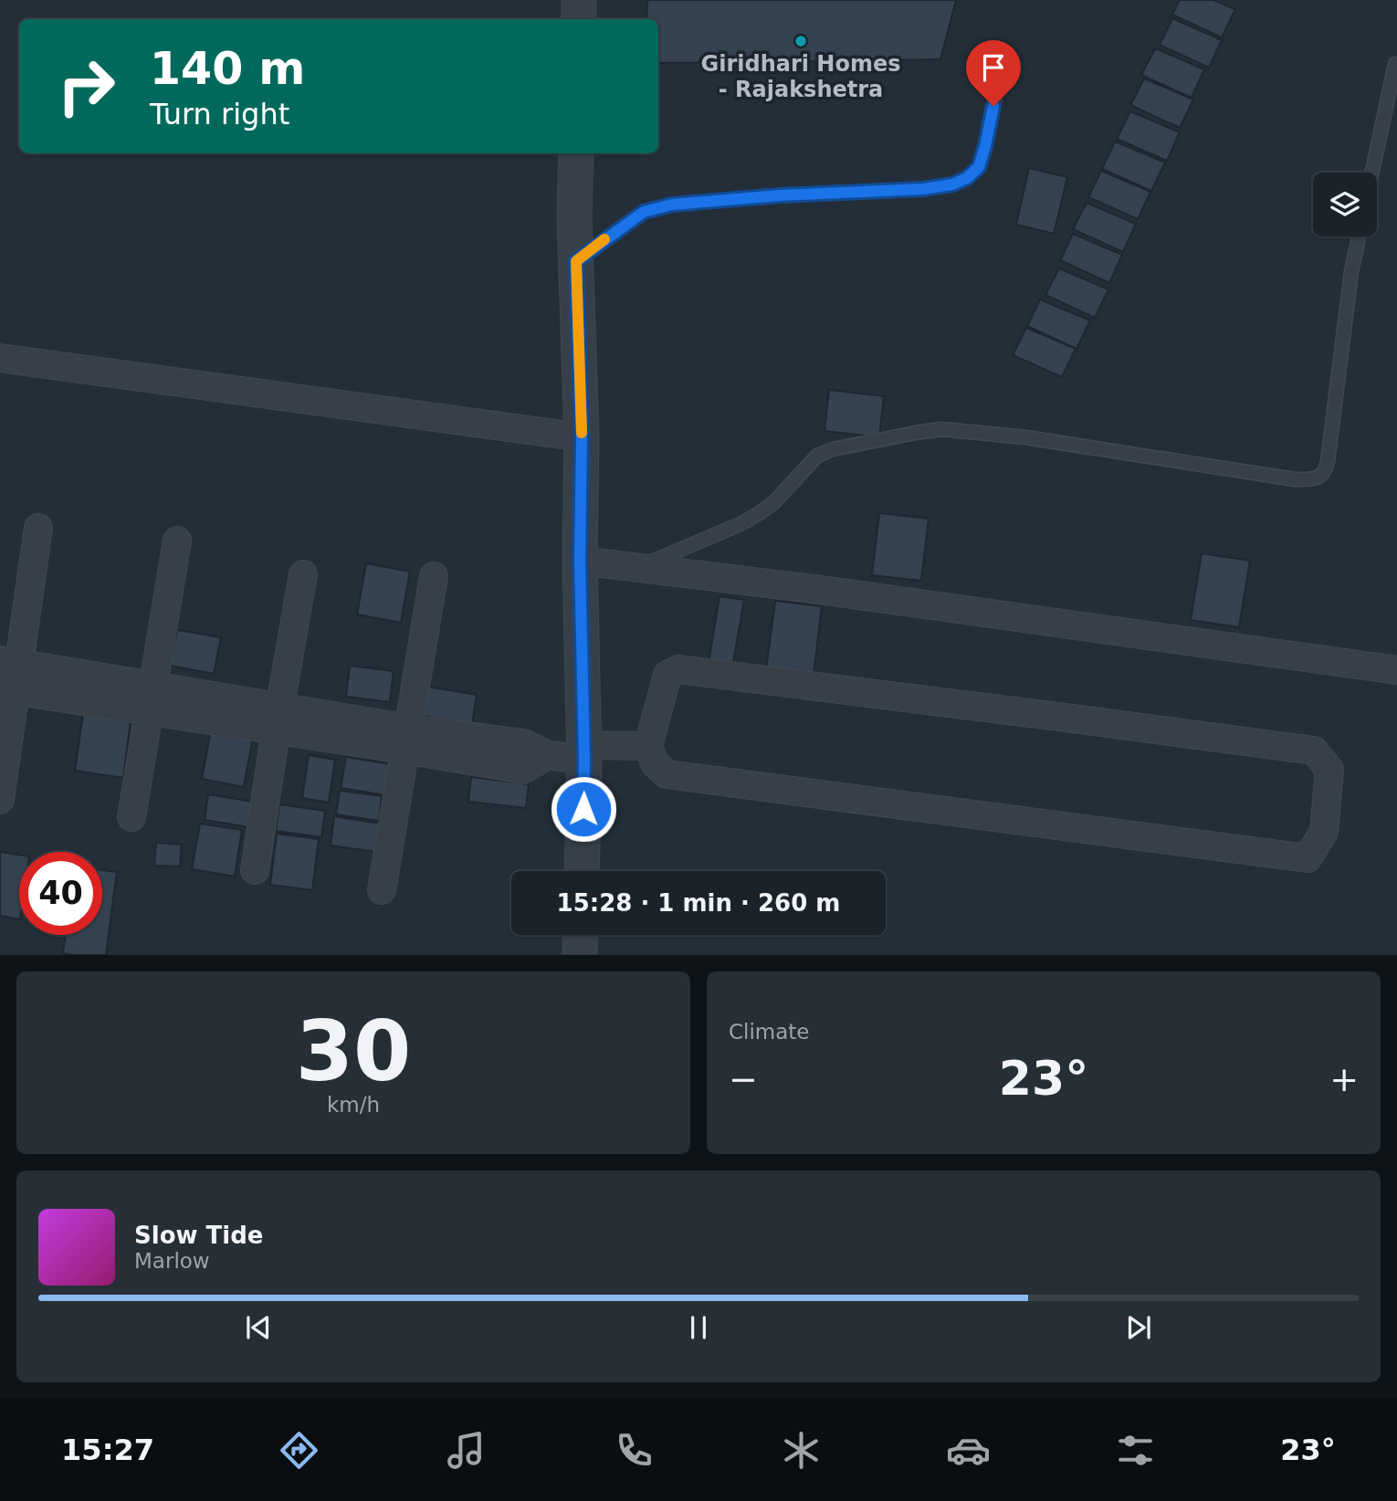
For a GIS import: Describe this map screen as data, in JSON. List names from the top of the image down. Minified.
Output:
{"places":["Giridhari Homes - Rajakshetra"],"page":{"turn":["140 m","Turn right"],"limit":"40","trip":"15:28 · 1 min · 260 m","tile":[["30","km/h"],"Climate"],"heat":["−","23°","+"],"song":["Slow Tide","Marlow"],"tabs":["15:27","23°"]}}
